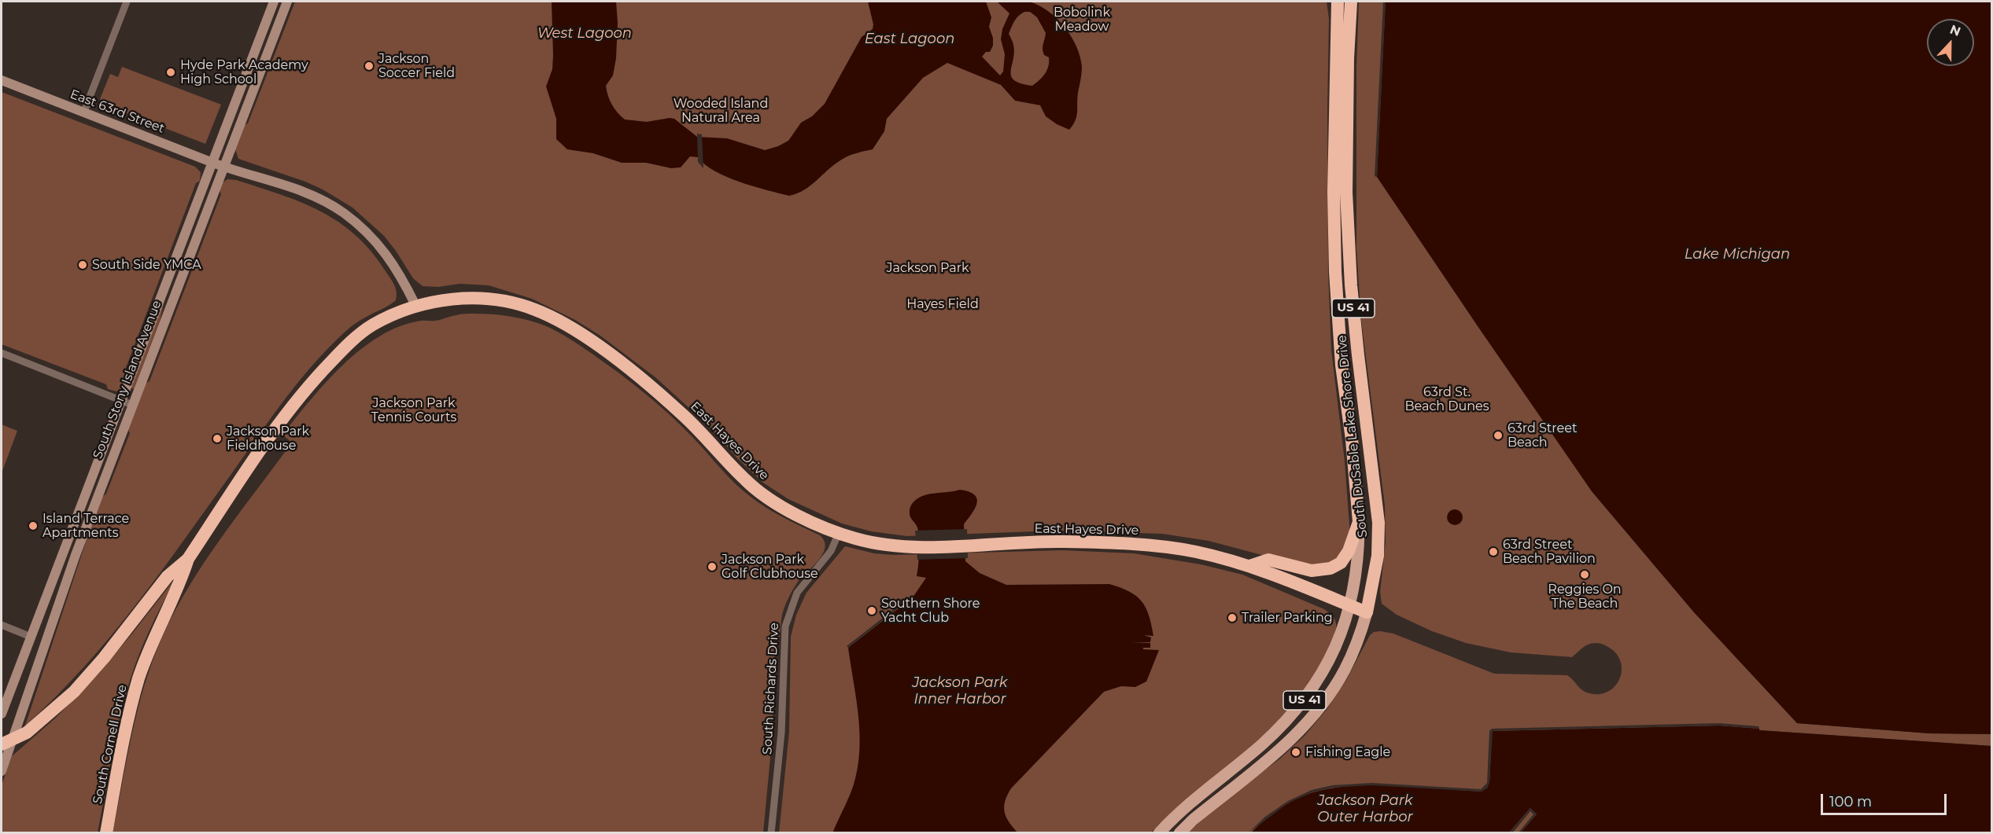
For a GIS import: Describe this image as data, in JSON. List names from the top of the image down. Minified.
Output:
{"streets":{"highway":["US 41","South DuSable Lake Shore Drive","East Hayes Drive","South Cornell Drive"],"main road":["East 63rd Street","South Stony Island Avenue"],"street":["South Richards Drive"]},"crossings":[["East 63rd Street","South Stony Island Avenue"],["US 41","South DuSable Lake Shore Drive"],["US 41","East Hayes Drive"],["South Stony Island Avenue","South Cornell Drive"],["South DuSable Lake Shore Drive","East Hayes Drive"],["East Hayes Drive","South Richards Drive"],["East Hayes Drive","South Cornell Drive"]],"water":["West Lagoon","East Lagoon","Lake Michigan","Jackson Park Inner Harbor","Jackson Park Outer Harbor"],"parks":["Bobolink Meadow","Wooded Island Natural Area","Jackson Park","Hayes Field","63rd St. Beach Dunes","Jackson Park Tennis Courts"],"places":["Jackson Soccer Field","Hyde Park Academy High School","South Side YMCA","63rd Street Beach","Jackson Park Fieldhouse","Island Terrace Apartments","63rd Street Beach Pavilion","Jackson Park Golf Clubhouse","Reggies On The Beach","Southern Shore Yacht Club","Trailer Parking","Fishing Eagle"],"scale_bar":"100 m","north":"top"}
